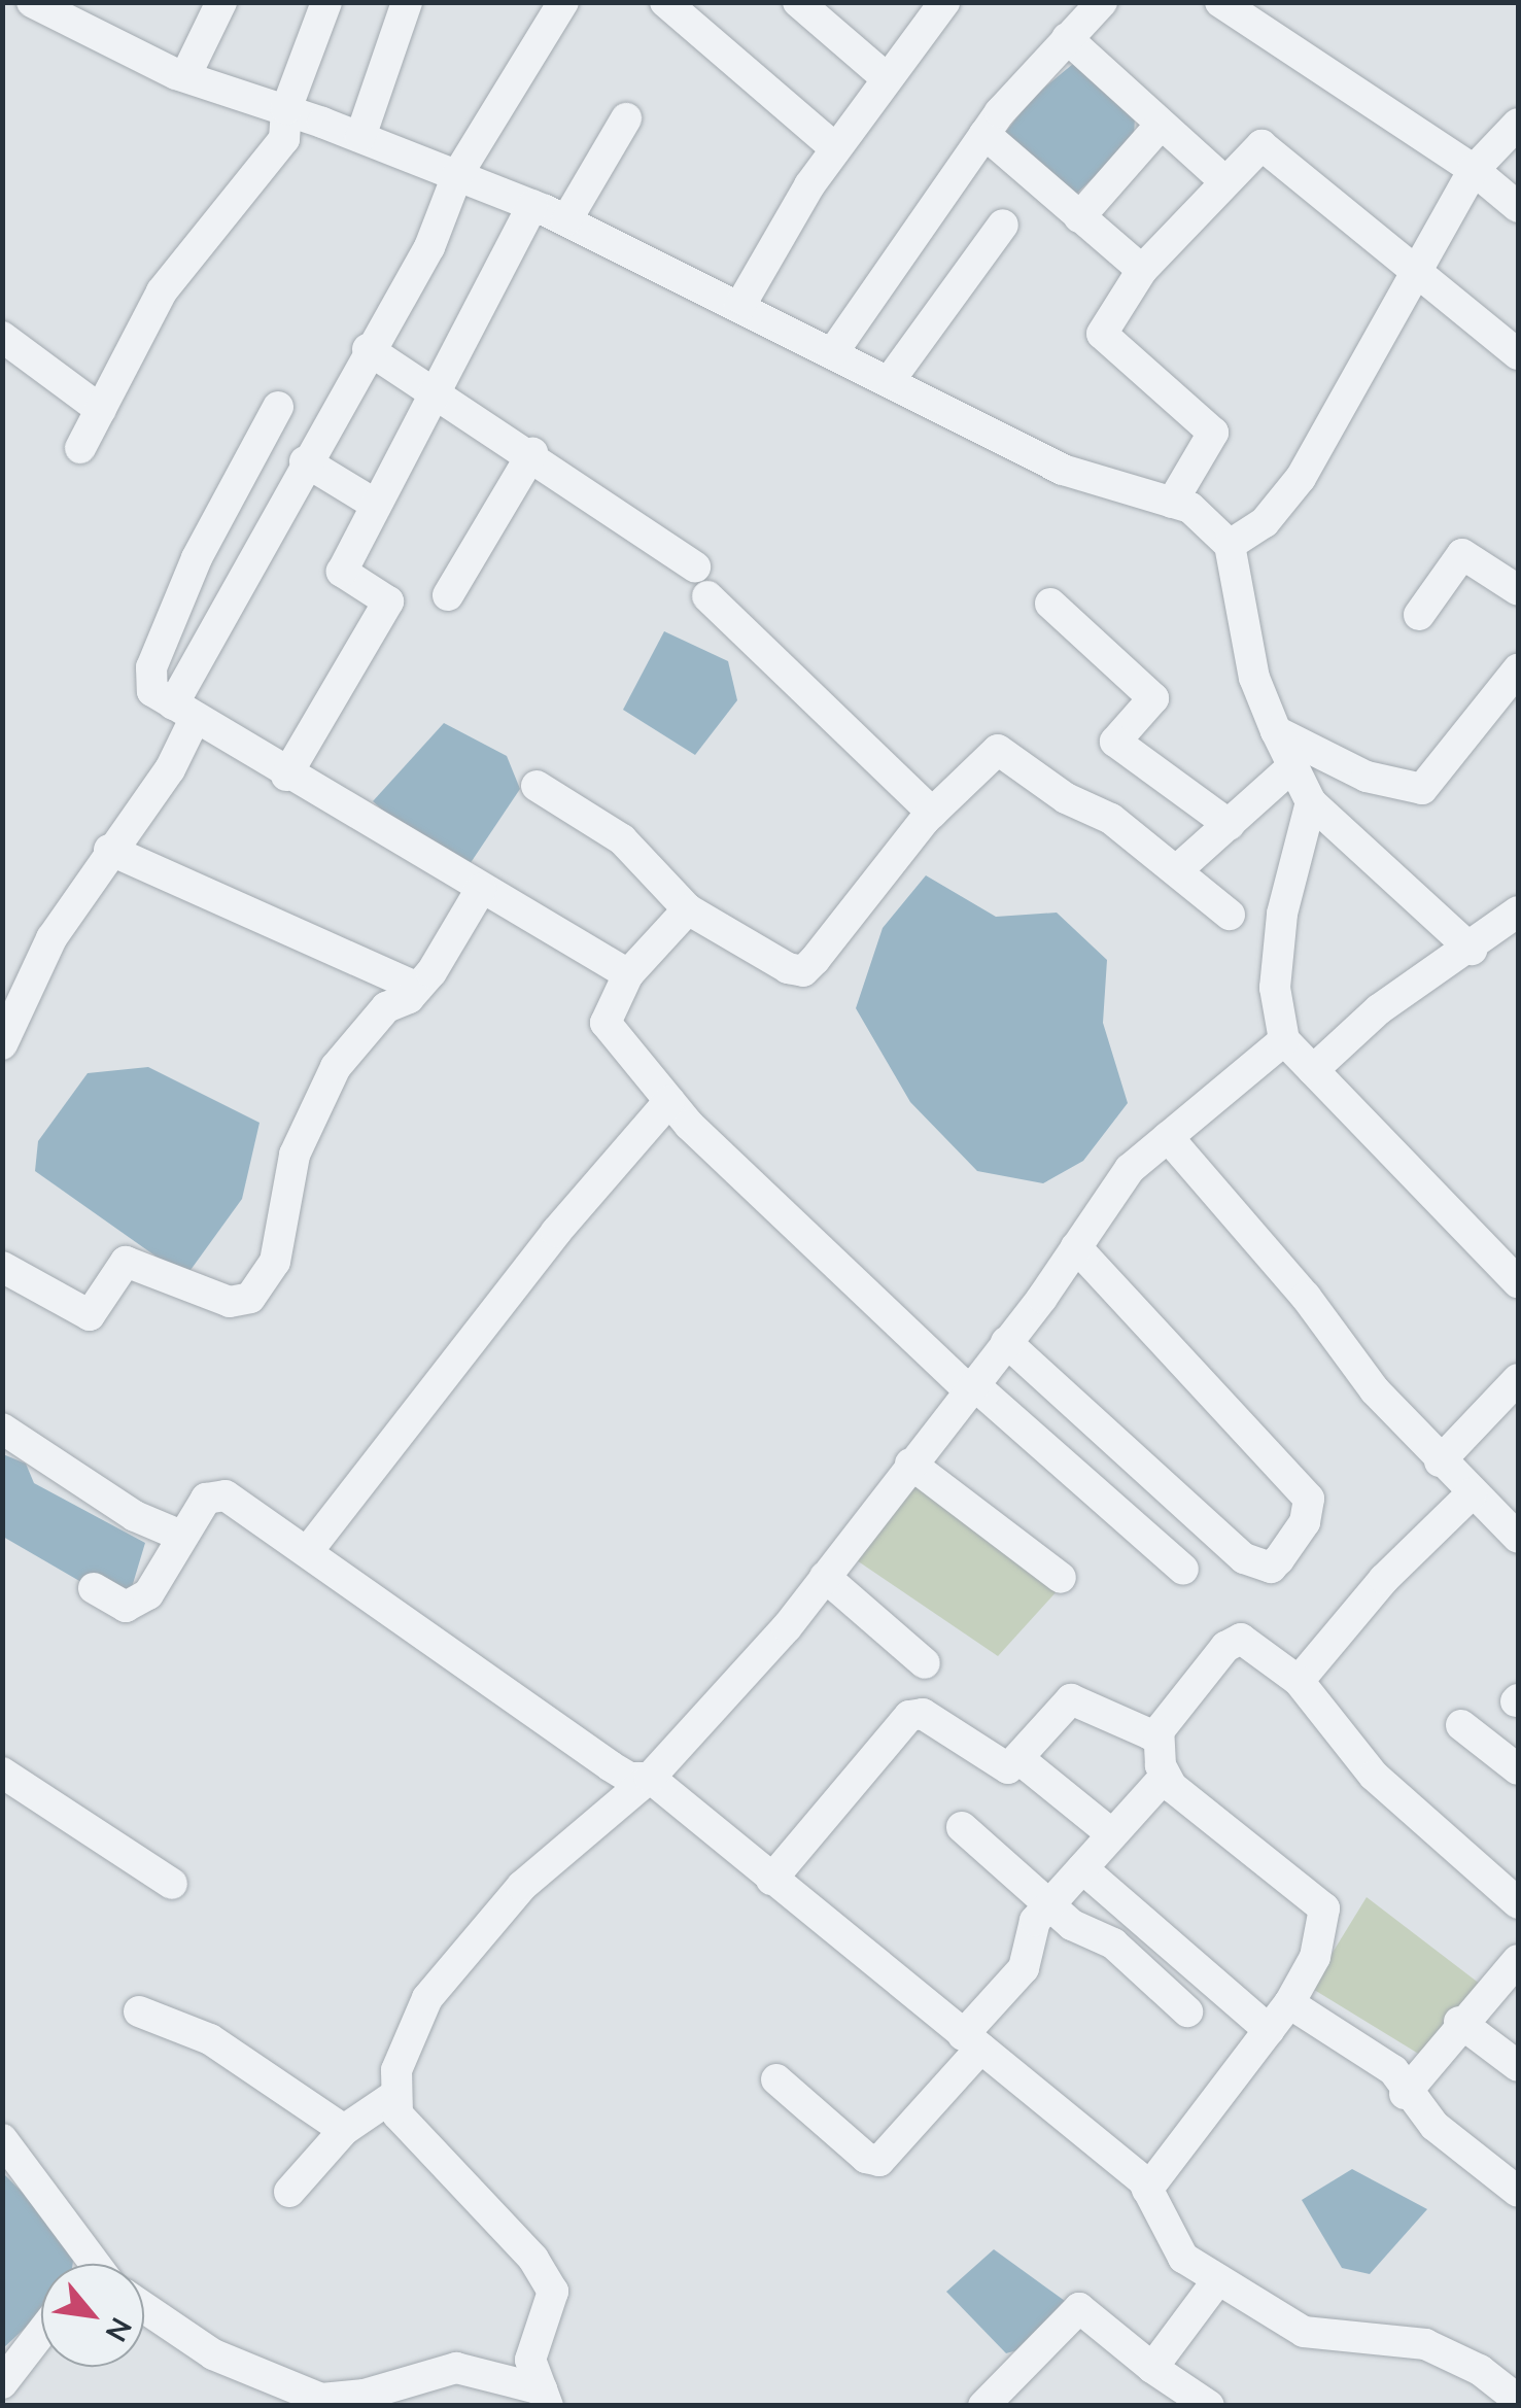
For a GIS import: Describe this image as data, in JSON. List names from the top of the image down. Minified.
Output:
{"north":"bottom right"}
